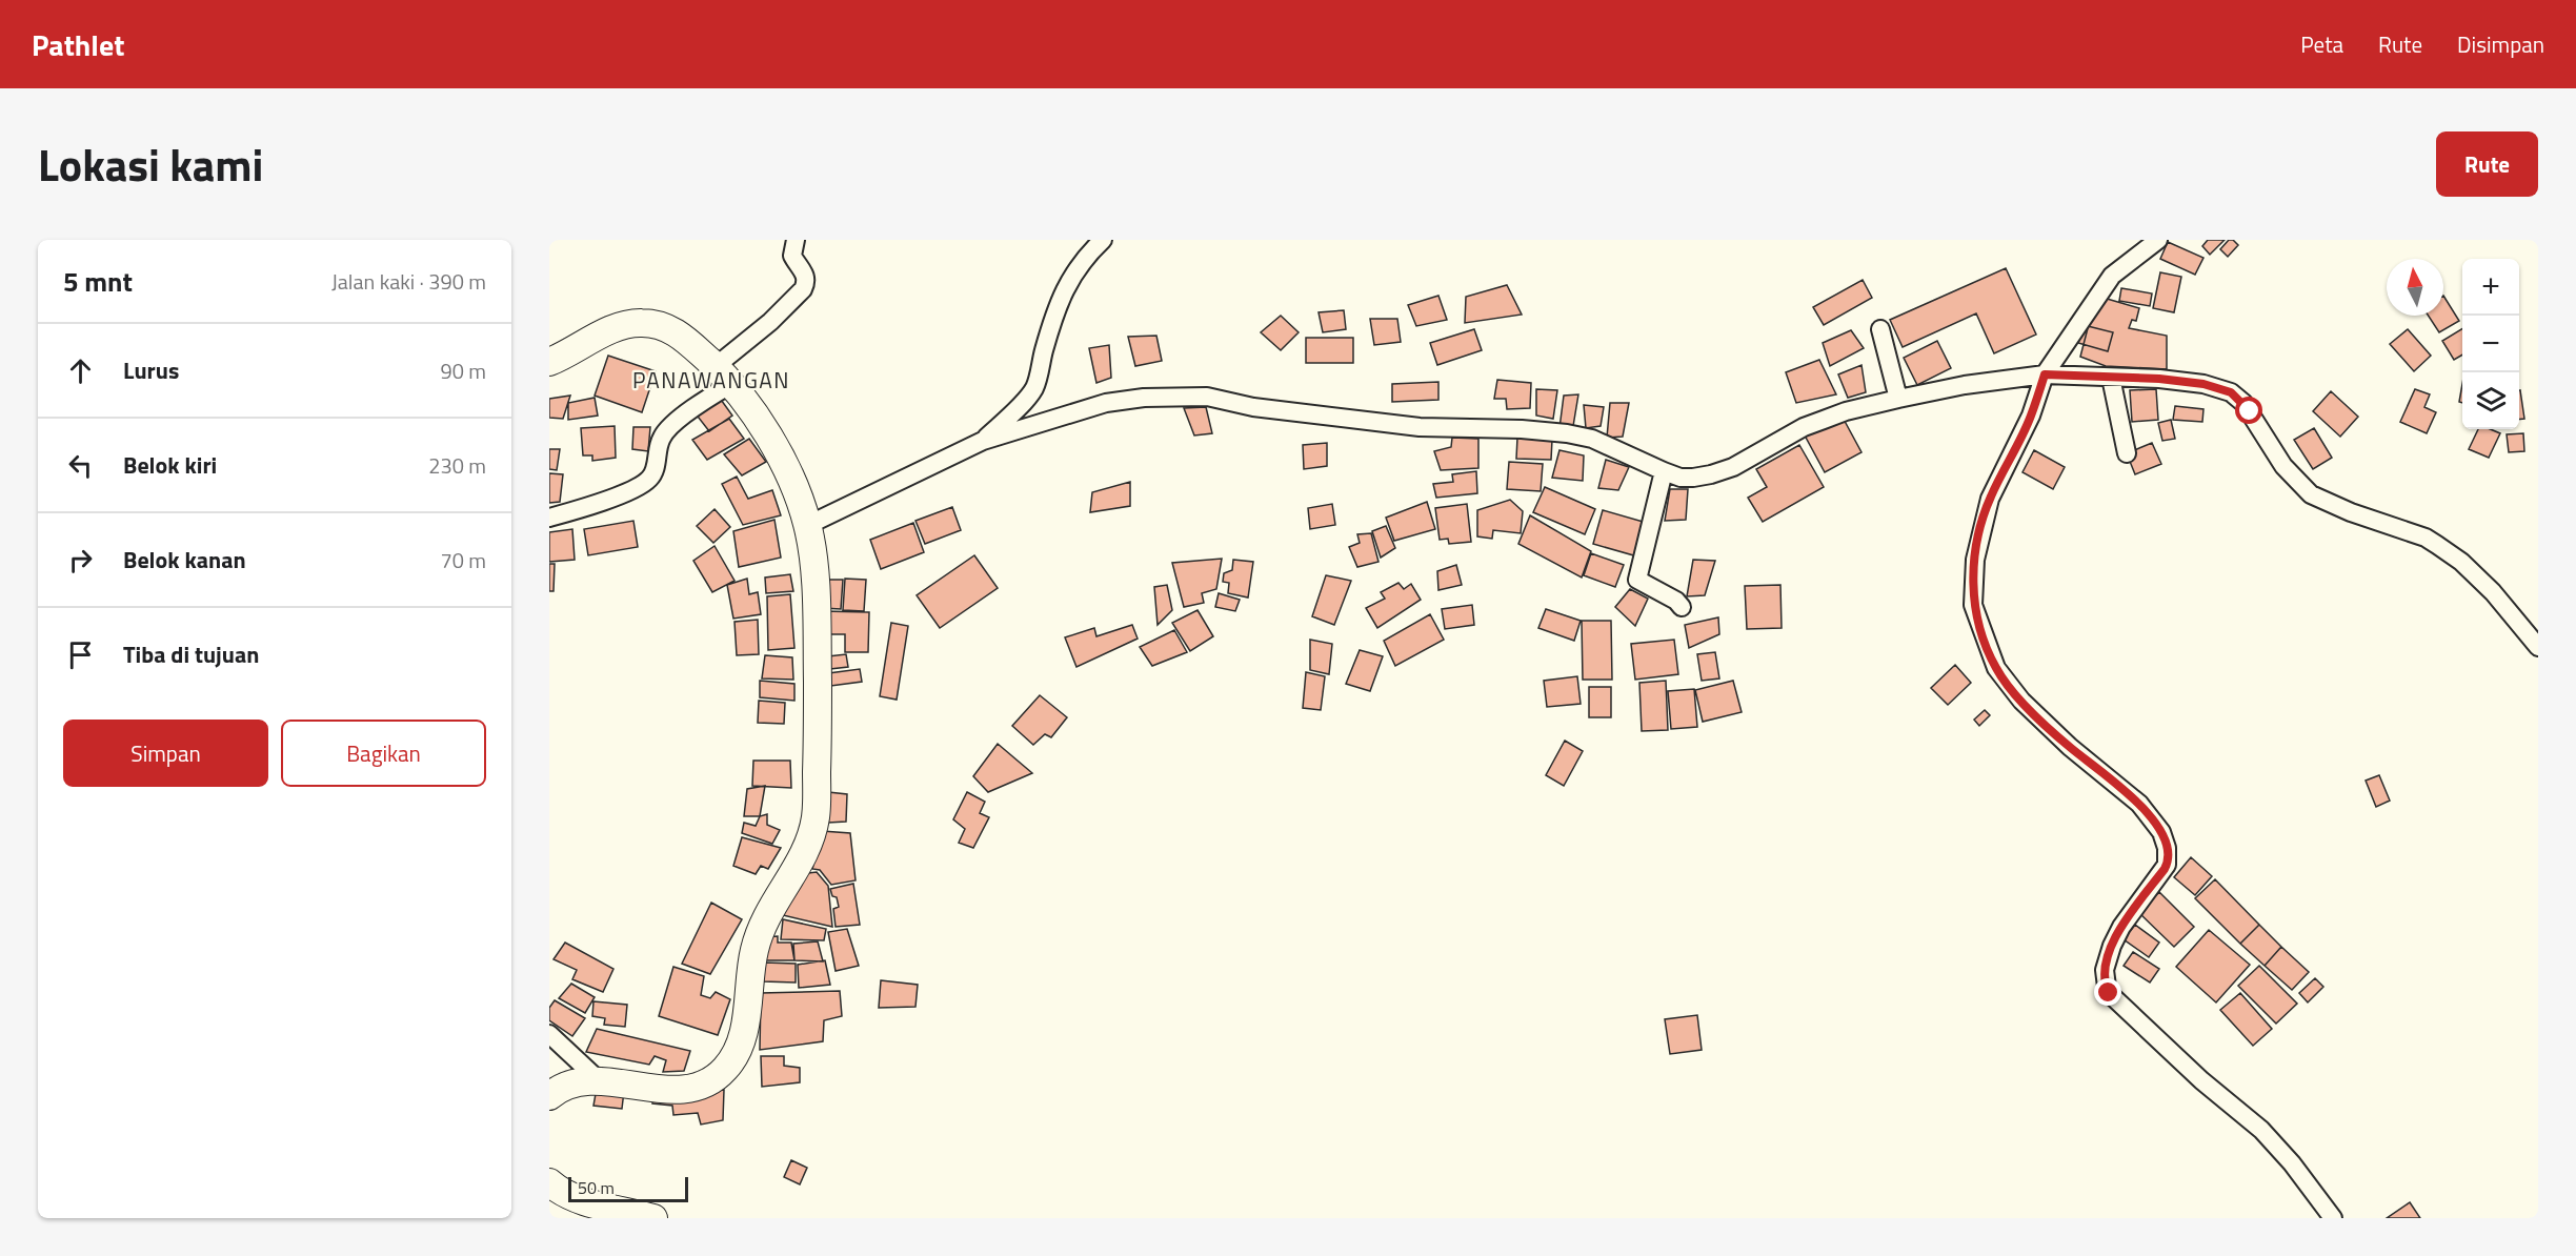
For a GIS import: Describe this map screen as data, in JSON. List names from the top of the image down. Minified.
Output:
{"districts":["PANAWANGAN"],"scale_bar":"50 m","north":"top","page":{"header":"Pathlet","nav":["Peta","Rute","Disimpan"],"title":"Lokasi kami","buttons":["Rute",["Simpan","Bagikan"]],"heading":["5 mnt","Jalan kaki · 390 m"],"map_buttons":["+","−"],"list":[["Lurus","90 m"],["Belok kiri","230 m"],["Belok kanan","70 m"],"Tiba di tujuan"],"scale":"50 m"}}
